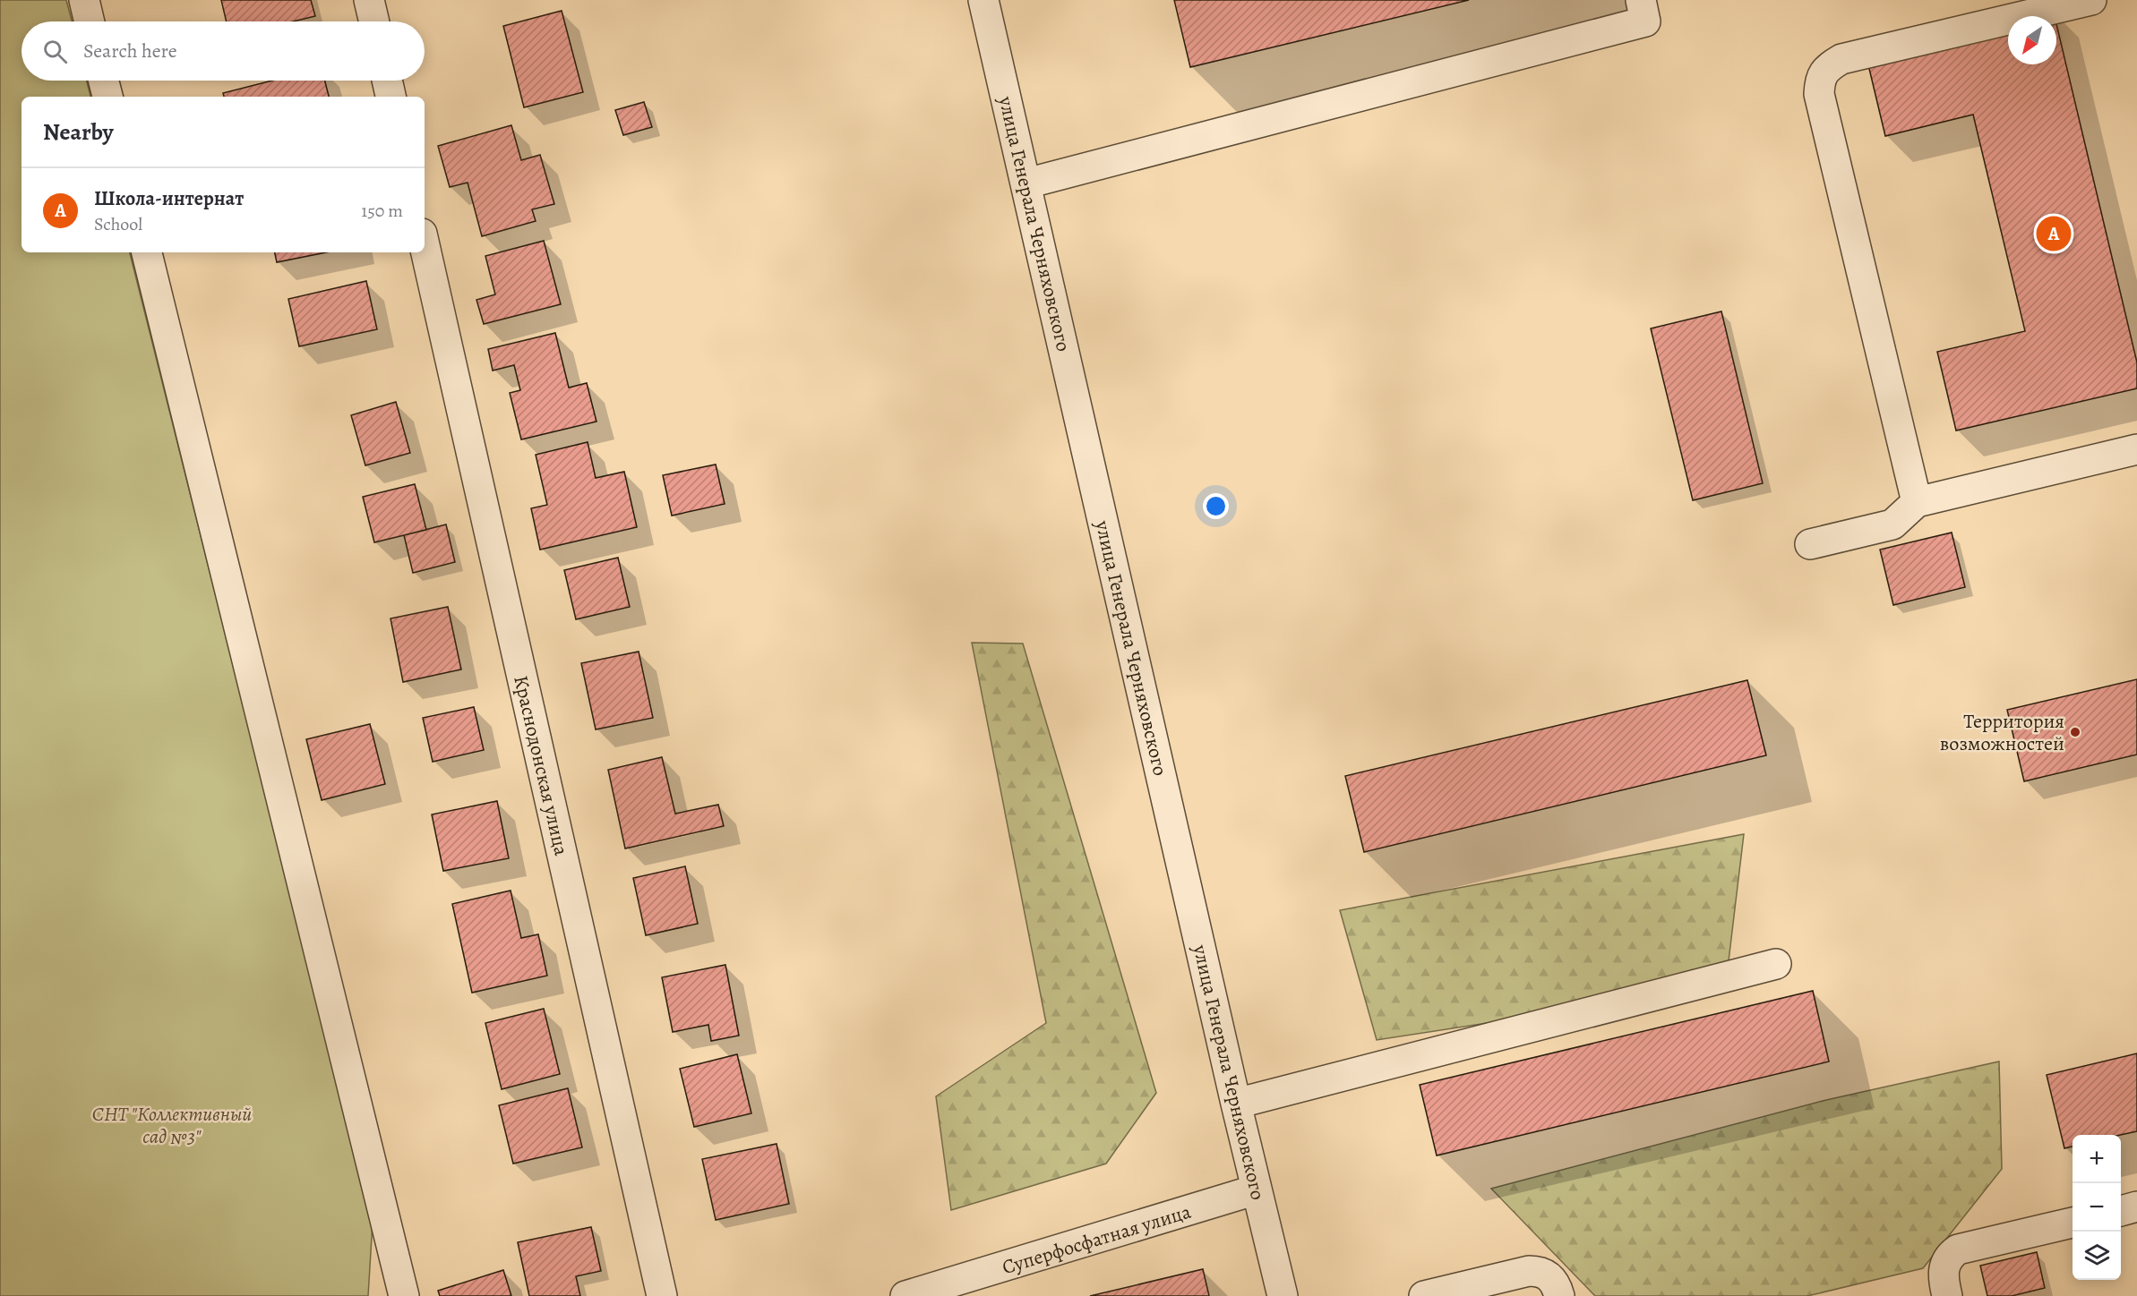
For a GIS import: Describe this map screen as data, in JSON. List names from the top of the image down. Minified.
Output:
{"streets":{"street":["улица Генерала Черняховского","Краснодонская улица","Суперфосфатная улица"]},"crossings":[["улица Генерала Черняховского","Суперфосфатная улица"]],"parks":["СНТ \"Коллективный сад №3\""],"places":["Территория возможностей"],"north":"bottom left","page":{"search":"Search here","heading":"Nearby","list":[{"mark":"A","name":"Школа-интернат","note":"School","value":"150 m"}],"pins":"A","map_buttons":["+","−"]}}
